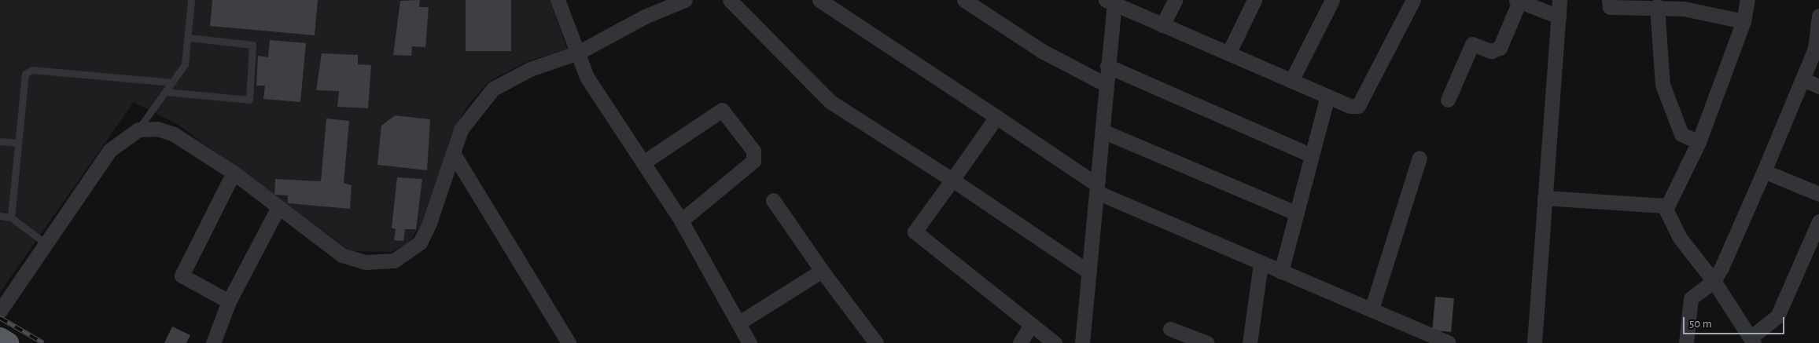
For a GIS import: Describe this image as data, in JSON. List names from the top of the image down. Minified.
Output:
{"scale_bar":"50 m"}
